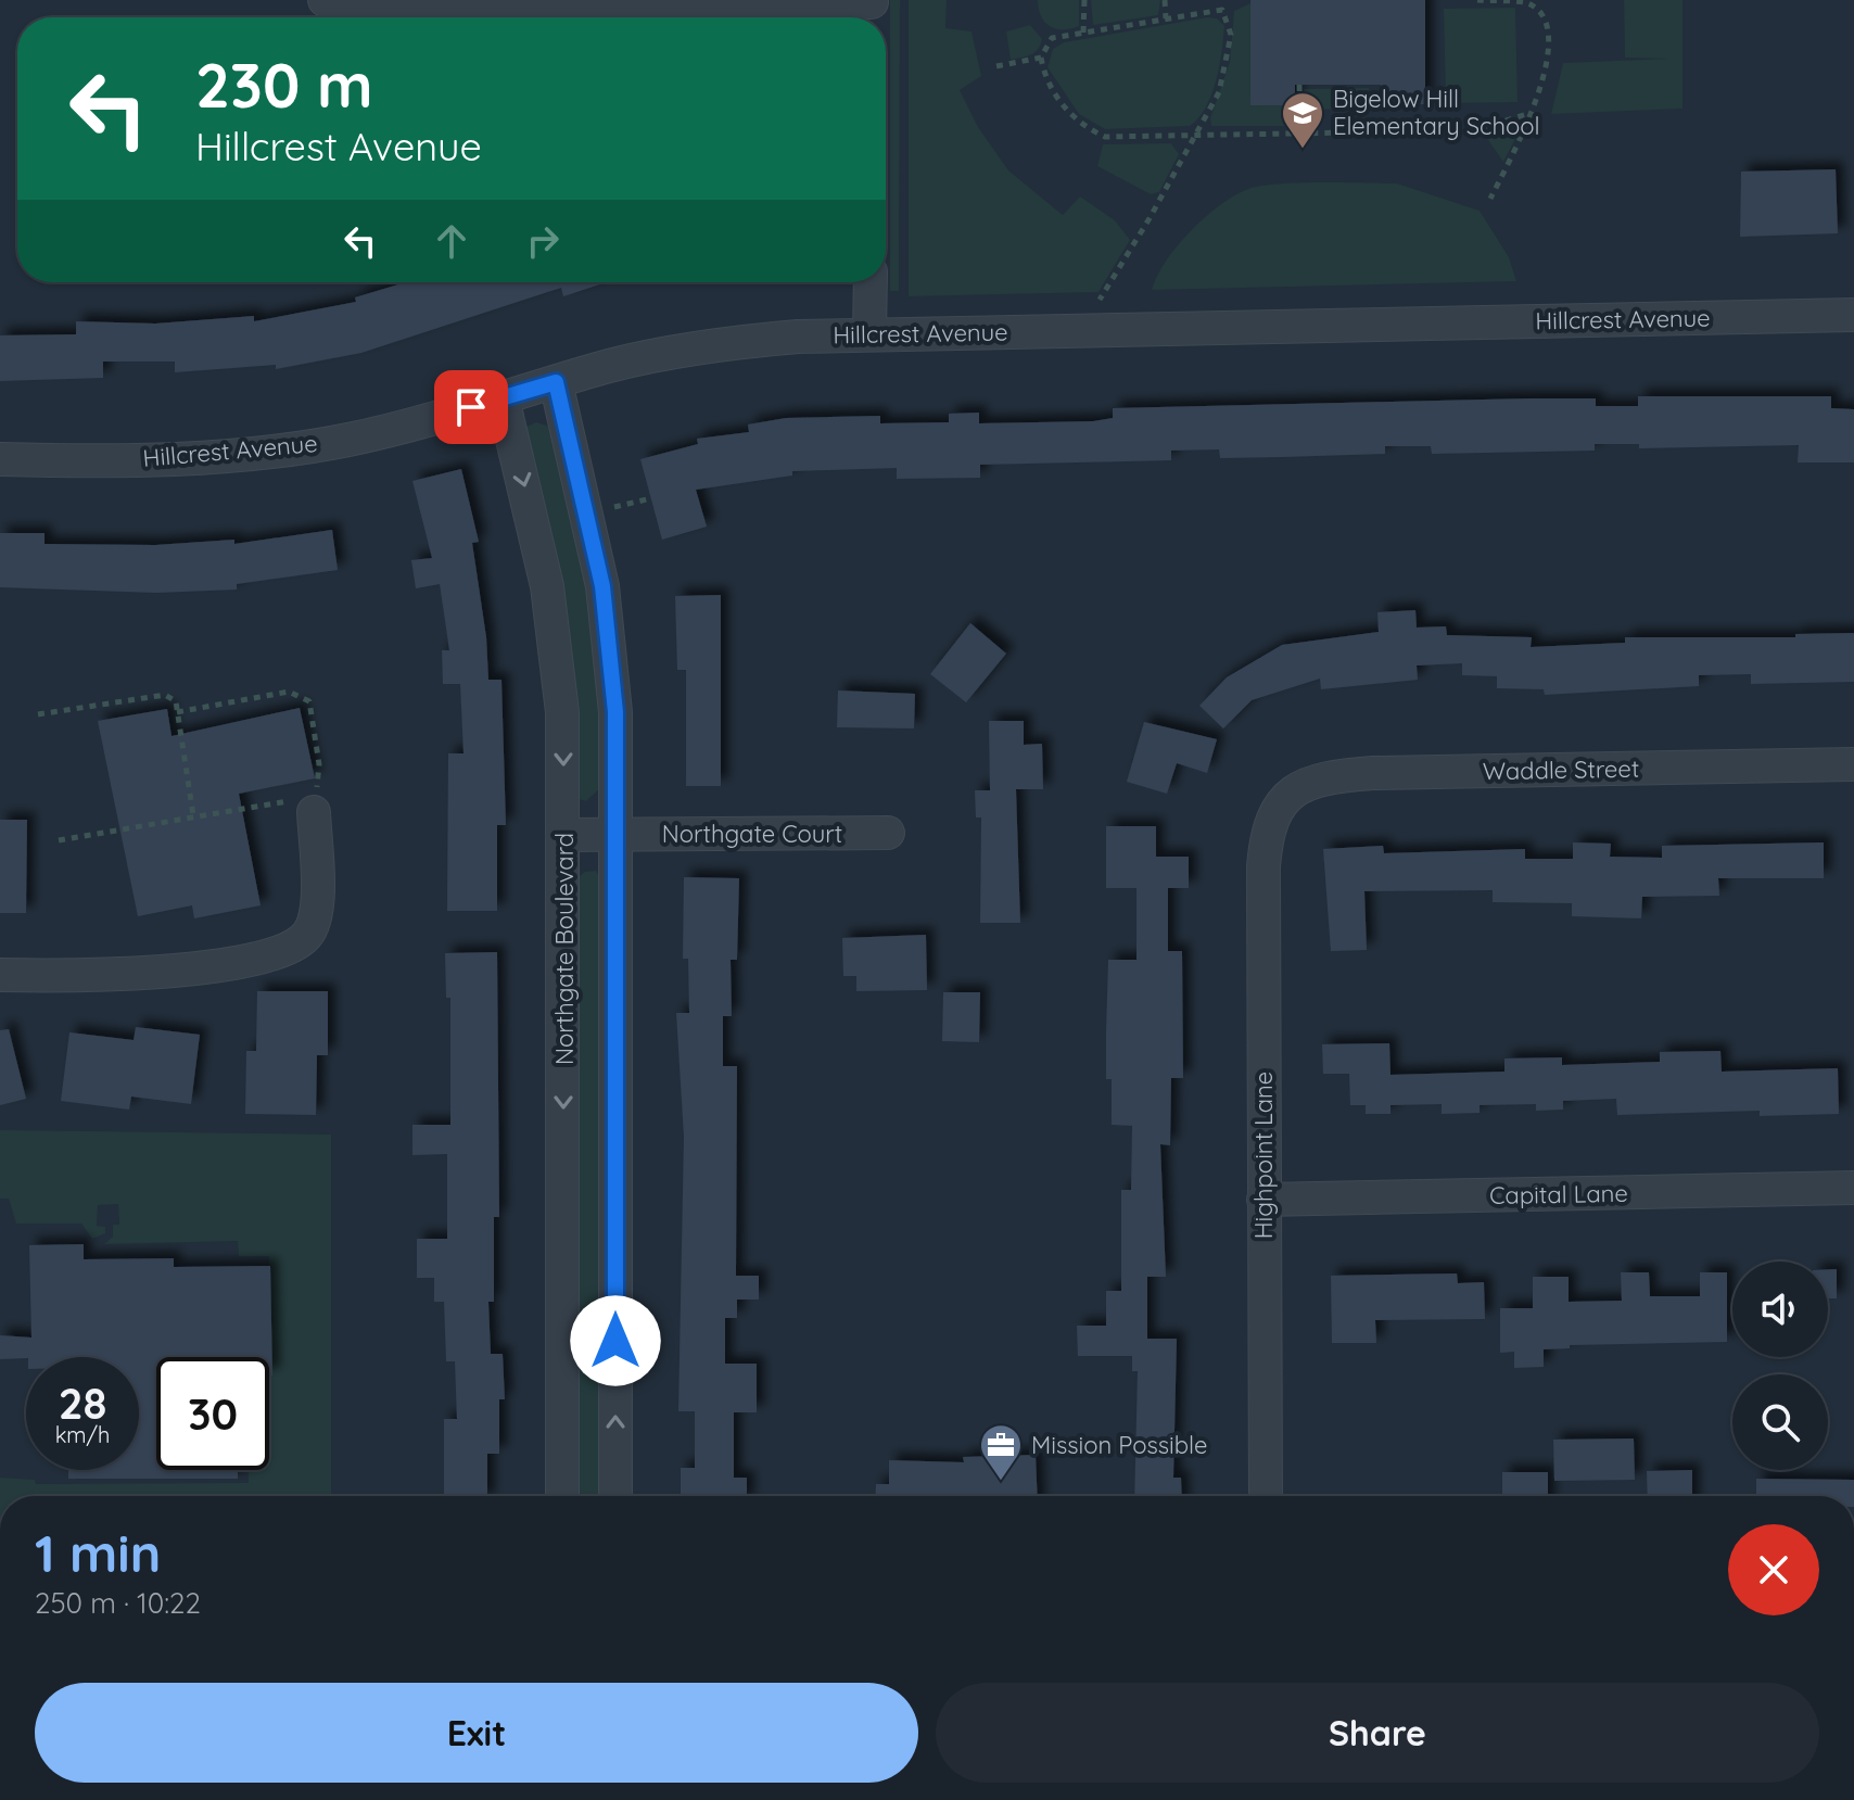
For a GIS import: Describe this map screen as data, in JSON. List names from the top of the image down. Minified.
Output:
{"streets":{"street":["Hillcrest Avenue","Waddle Street","Northgate Court","Northgate Boulevard","Highpoint Lane","Capital Lane"]},"crossings":[["Hillcrest Avenue","Northgate Boulevard"],["Waddle Street","Highpoint Lane"],["Northgate Court","Northgate Boulevard"],["Highpoint Lane","Capital Lane"]],"places":{"school or university":["Bigelow Hill Elementary School"],"office":["Mission Possible"]},"page":{"turn":["230 m","Hillcrest Avenue"],"speed":"28 km/h","limit":"30","heading":["1 min","250 m · 10:22"],"buttons":["Exit","Share"]}}
